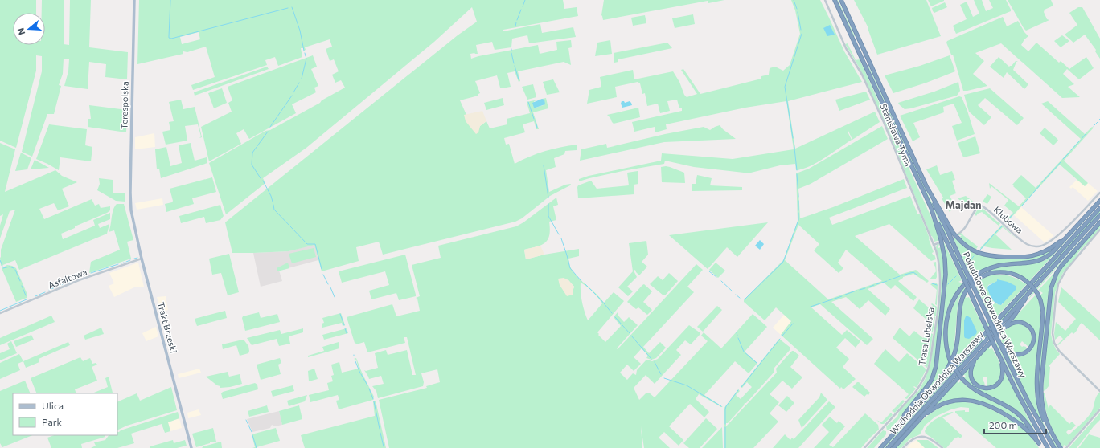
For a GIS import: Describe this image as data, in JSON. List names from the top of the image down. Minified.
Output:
{"streets":{"highway":["Południowa Obwodnica Warszawy","Wschodnia Obwodnica Warszawy"],"main road":["Terespolska","Trakt Brzeski"],"street":["Stanisława Tyma","Klubowa","Asfaltowa","Trasa Lubelska"]},"crossings":[["Terespolska","Trakt Brzeski"],["Stanisława Tyma","Klubowa"],["Stanisława Tyma","Trasa Lubelska"],["Asfaltowa","Trakt Brzeski"]],"districts":["Majdan"],"legend":["Ulica","Park"],"scale_bar":"200 m","north":"left"}
